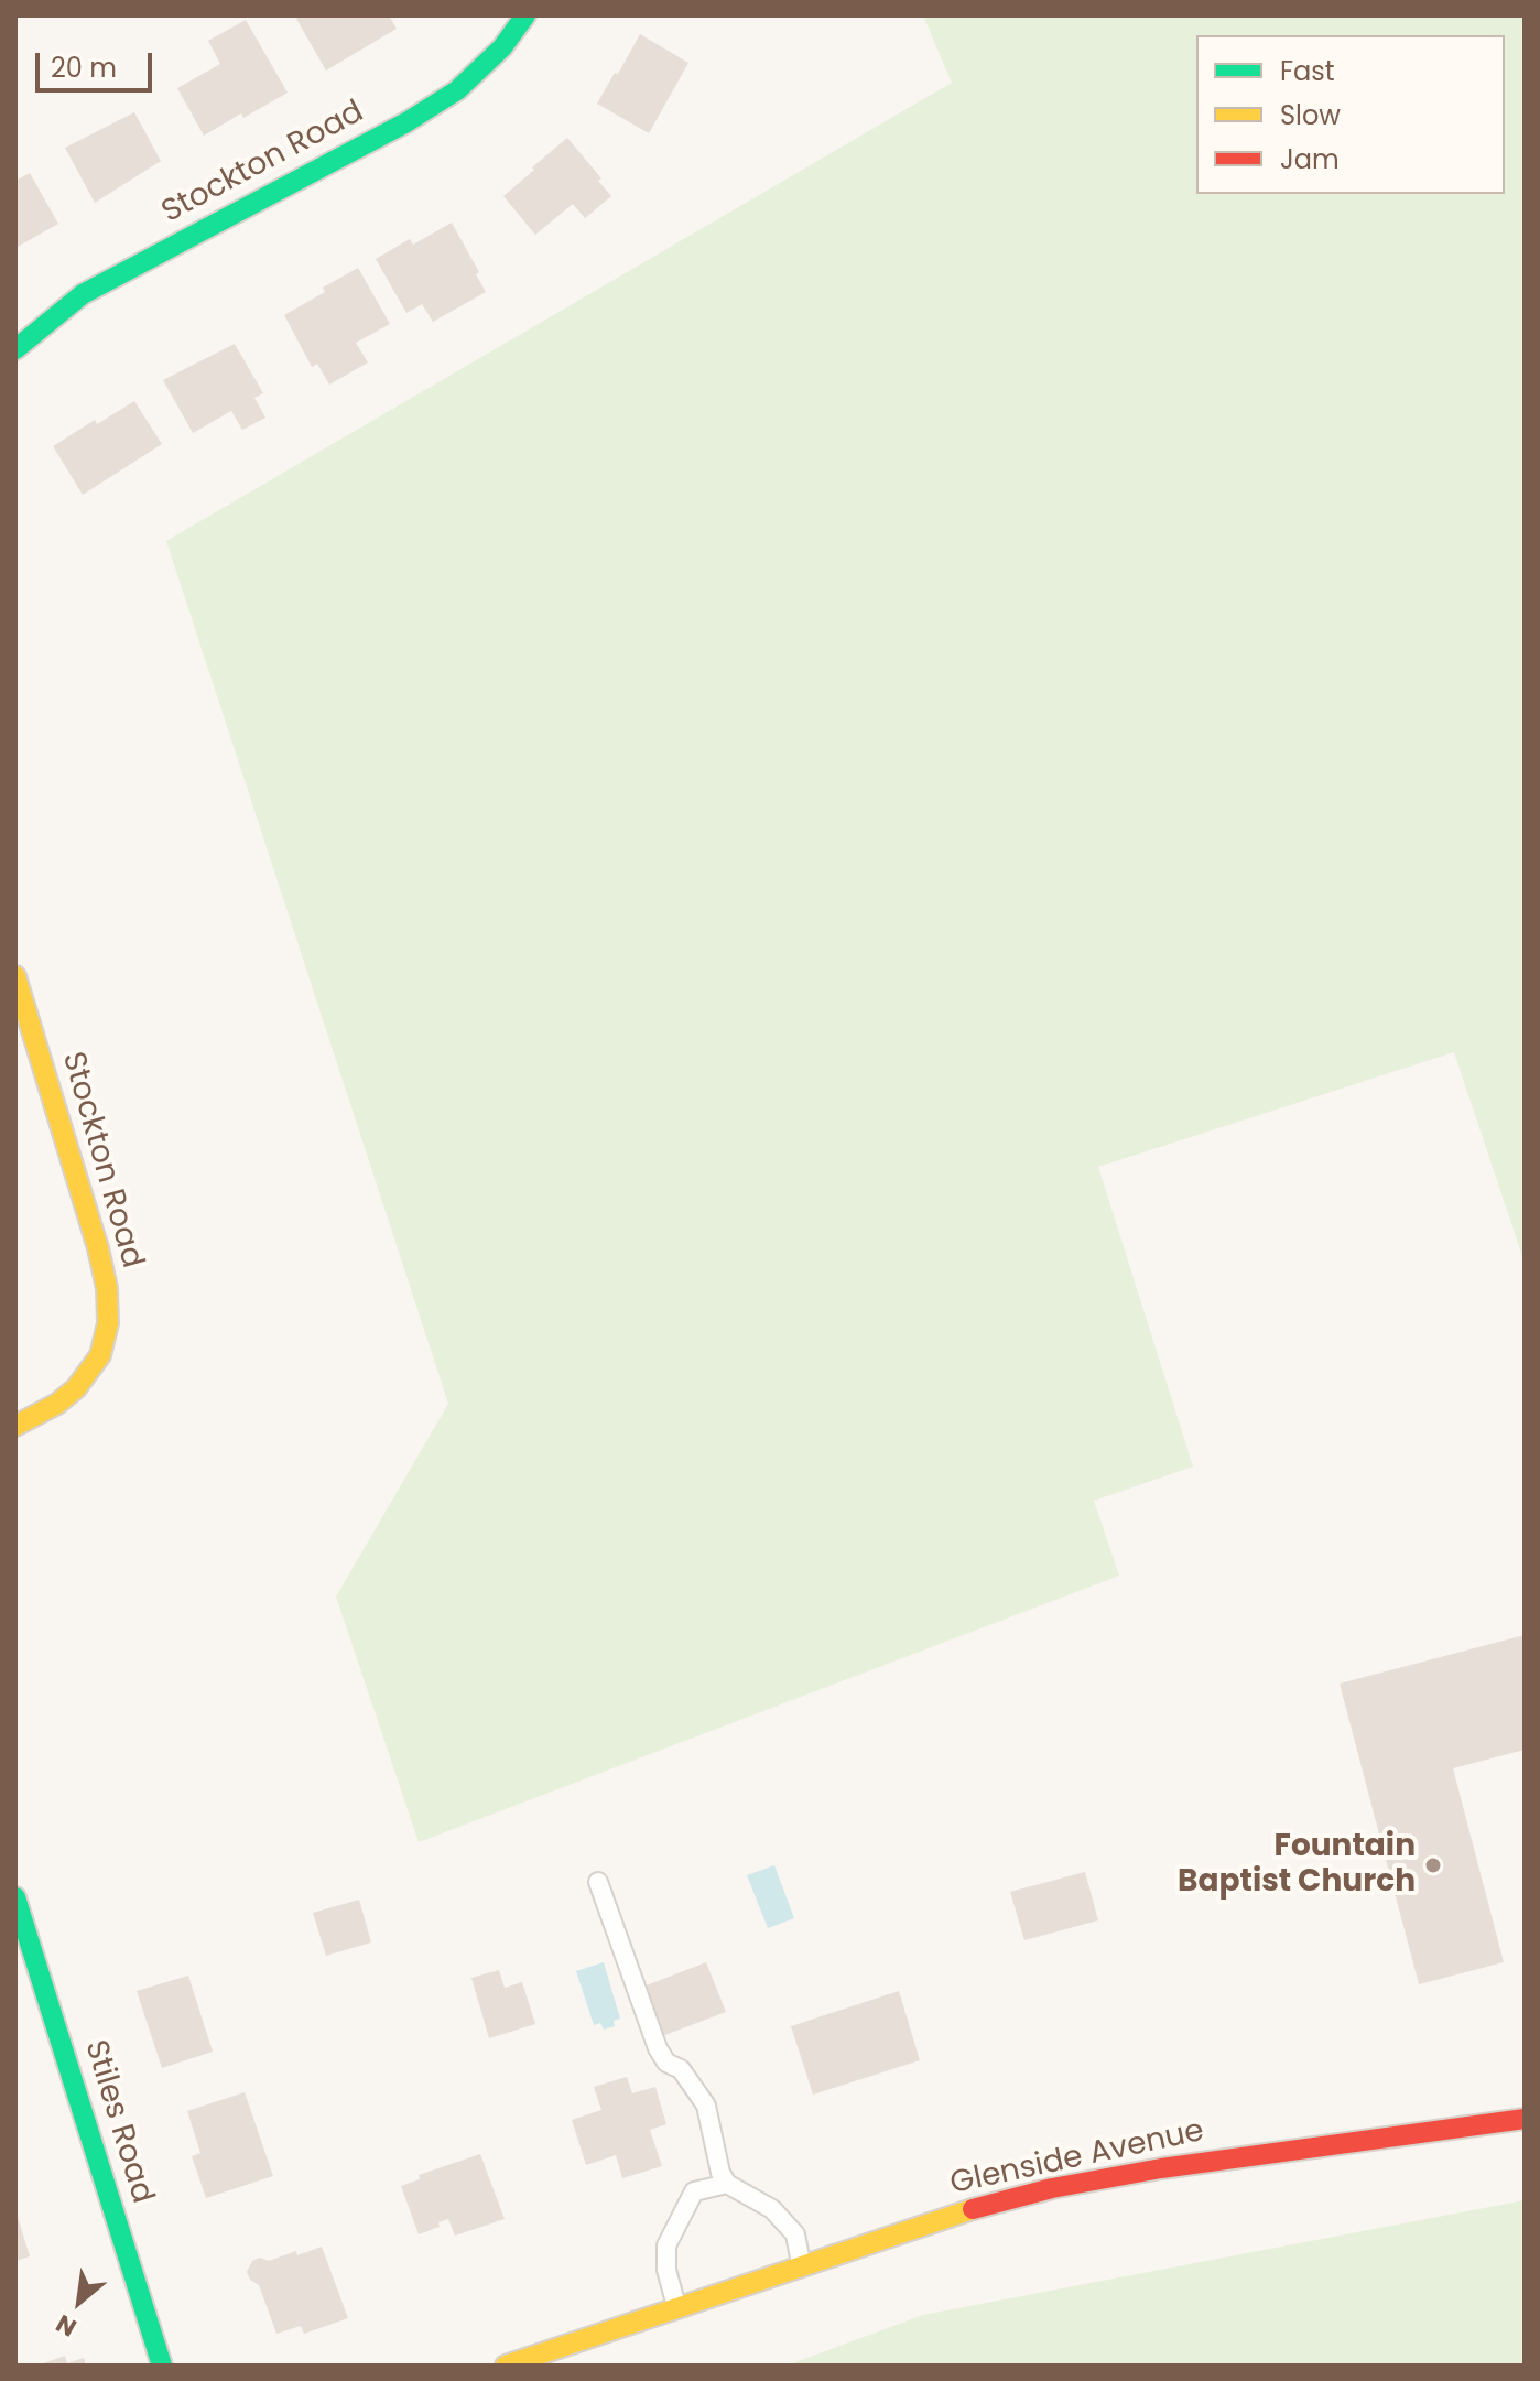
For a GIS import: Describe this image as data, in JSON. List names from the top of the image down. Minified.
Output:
{"streets":{"street":["Stockton Road","Stiles Road","Glenside Avenue"]},"places":["Fountain Baptist Church"],"legend":["Fast","Slow","Jam"],"scale_bar":"20 m","north":"bottom left"}
